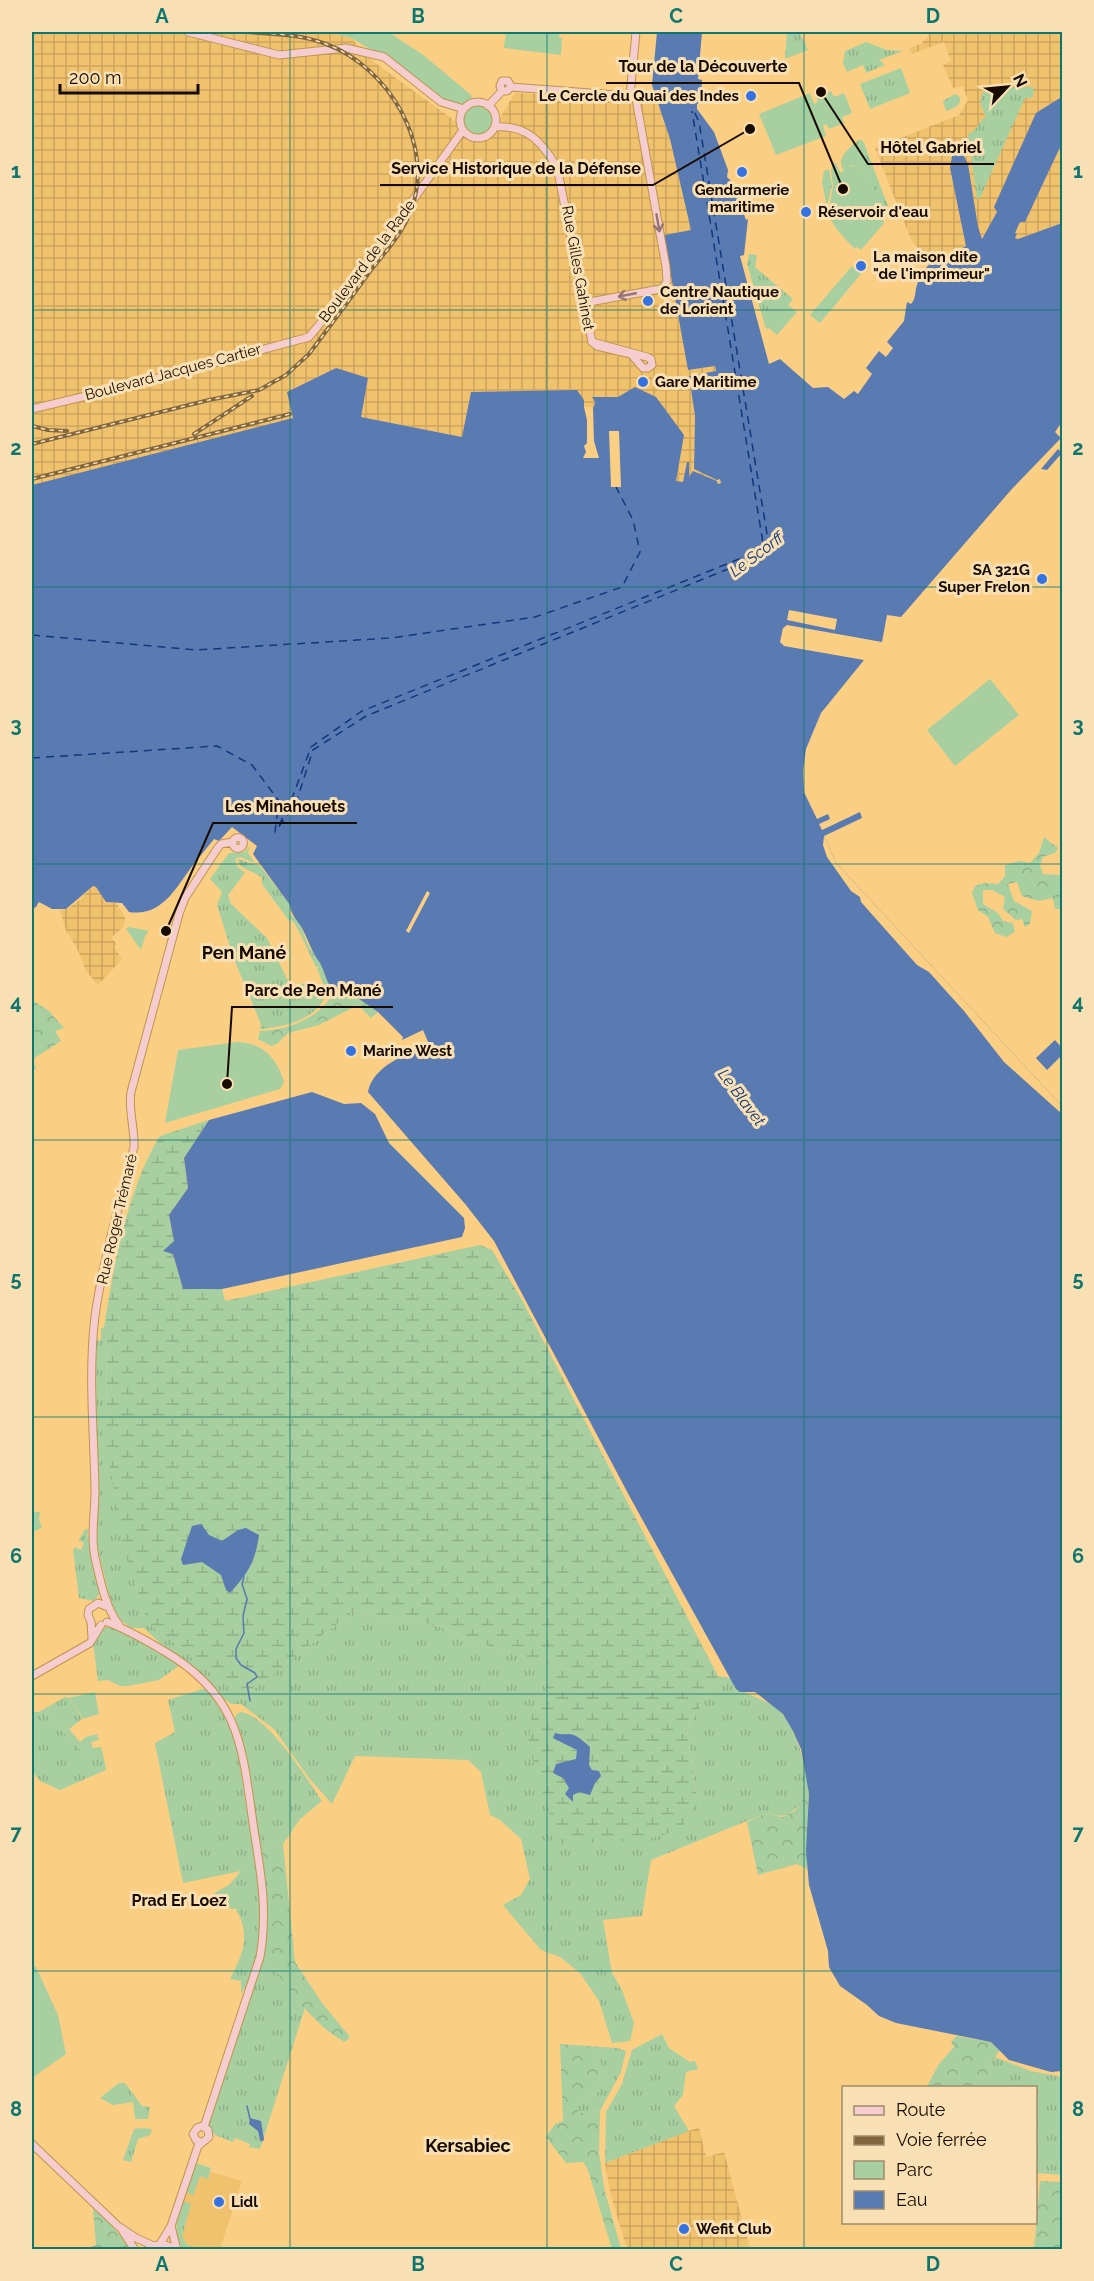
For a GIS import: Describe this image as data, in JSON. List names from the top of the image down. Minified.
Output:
{"streets":{"street":["Boulevard de la Rade","Rue Gilles Gahinet","Boulevard Jacques Cartier","Rue Roger Trémaré"]},"crossings":[["Boulevard de la Rade","Rue Gilles Gahinet"],["Boulevard de la Rade","Boulevard Jacques Cartier"]],"districts":["Pen Mané","Prad Er Loez","Kersabiec"],"water":["Le Scorff","Le Blavet"],"places":["Hôtel Gabriel","Le Cercle du Quai des Indes","Service Historique de la Défense","Gendarmerie maritime","Tour de la Découverte","Réservoir d'eau","La maison dite \"de l'imprimeur\"","Centre Nautique de Lorient","Gare Maritime","SA 321G Super Frelon","Les Minahouets","Marine West","Parc de Pen Mané","Lidl","Wefit Club"],"legend":["Route","Voie ferrée","Parc","Eau"],"scale_bar":"200 m","north":"top right","grid":{"columns":["A","B","C","D"],"rows":["1","2","3","4","5","6","7","8"]}}
